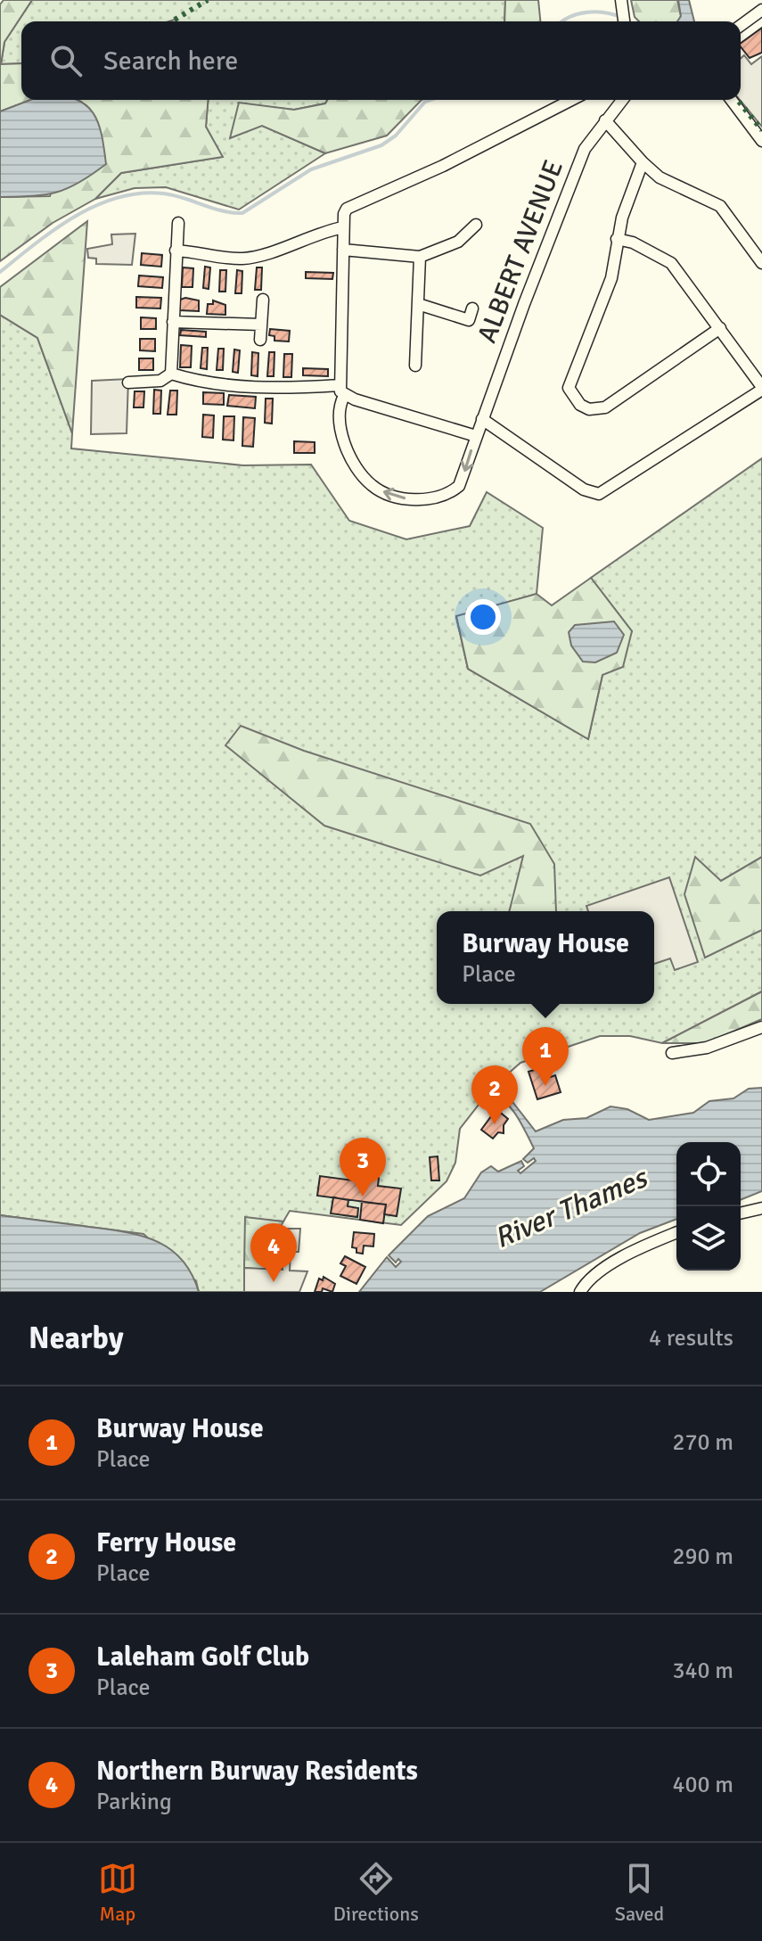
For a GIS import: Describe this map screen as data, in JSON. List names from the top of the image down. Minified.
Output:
{"streets":{"street":["ALBERT AVENUE"]},"water":["River Thames"],"page":{"search":"Search here","popup":["Burway House","Place"],"pins":["1","2","3","4"],"heading":["Nearby","4 results"],"list":[{"mark":"1","name":"Burway House","note":"Place","value":"270 m"},{"mark":"2","name":"Ferry House","note":"Place","value":"290 m"},{"mark":"3","name":"Laleham Golf Club","note":"Place","value":"340 m"},{"mark":"4","name":"Northern Burway Residents","note":"Parking","value":"400 m"}],"nav":["Map","Directions","Saved"]}}
